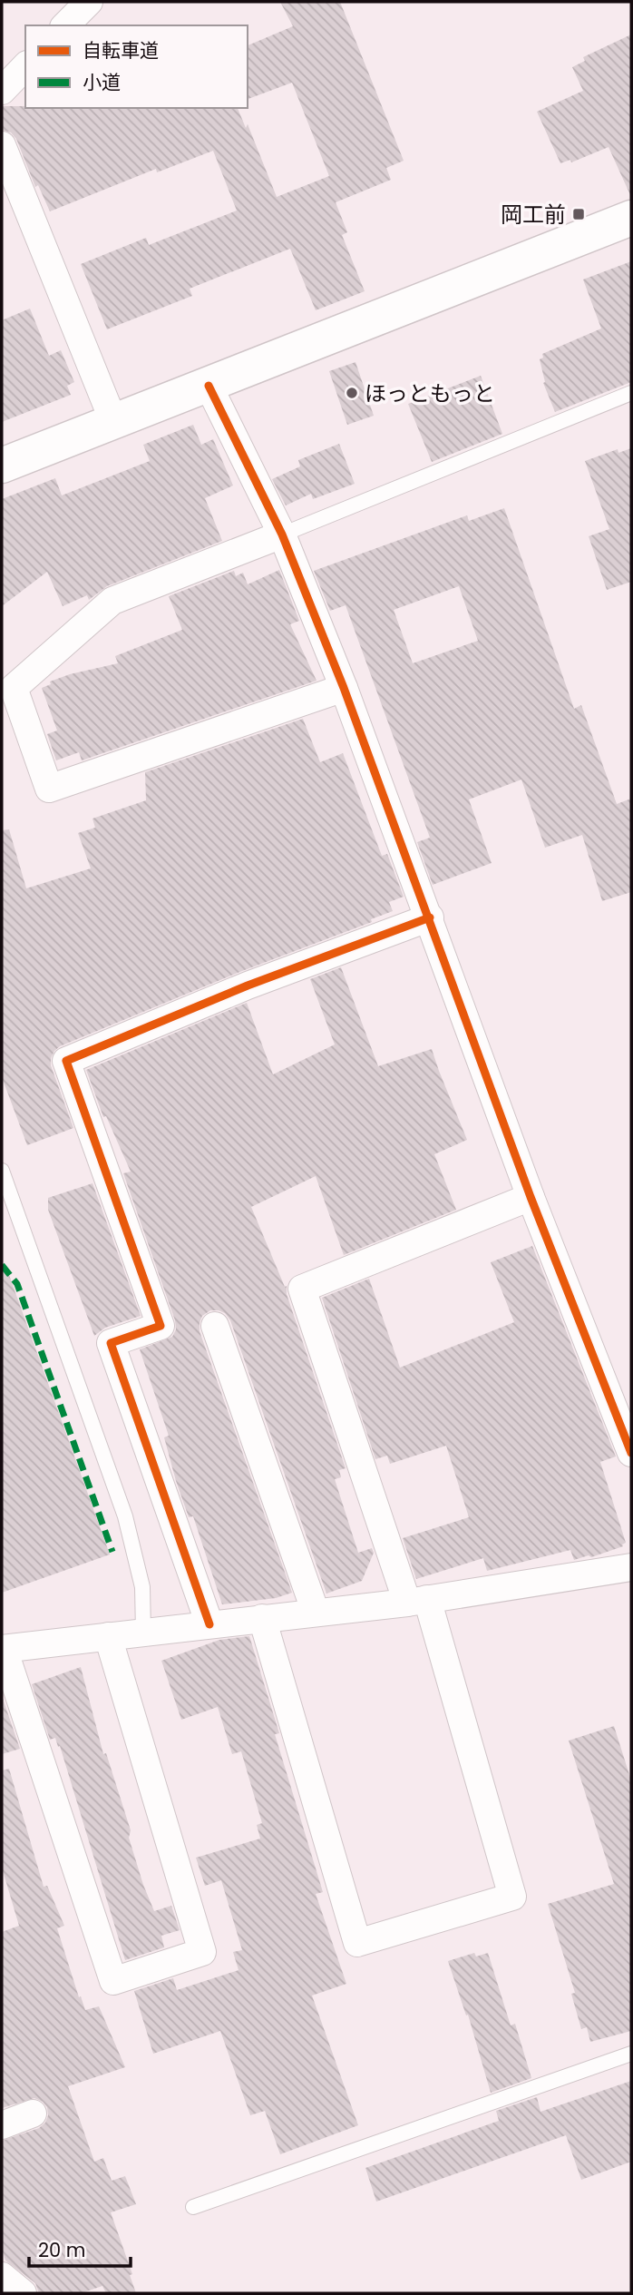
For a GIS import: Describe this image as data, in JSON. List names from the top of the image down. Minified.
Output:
{"places":{"transit":["岡工前"],"other":["ほっともっと"]},"legend":["自転車道","小道"],"scale_bar":"20 m"}
